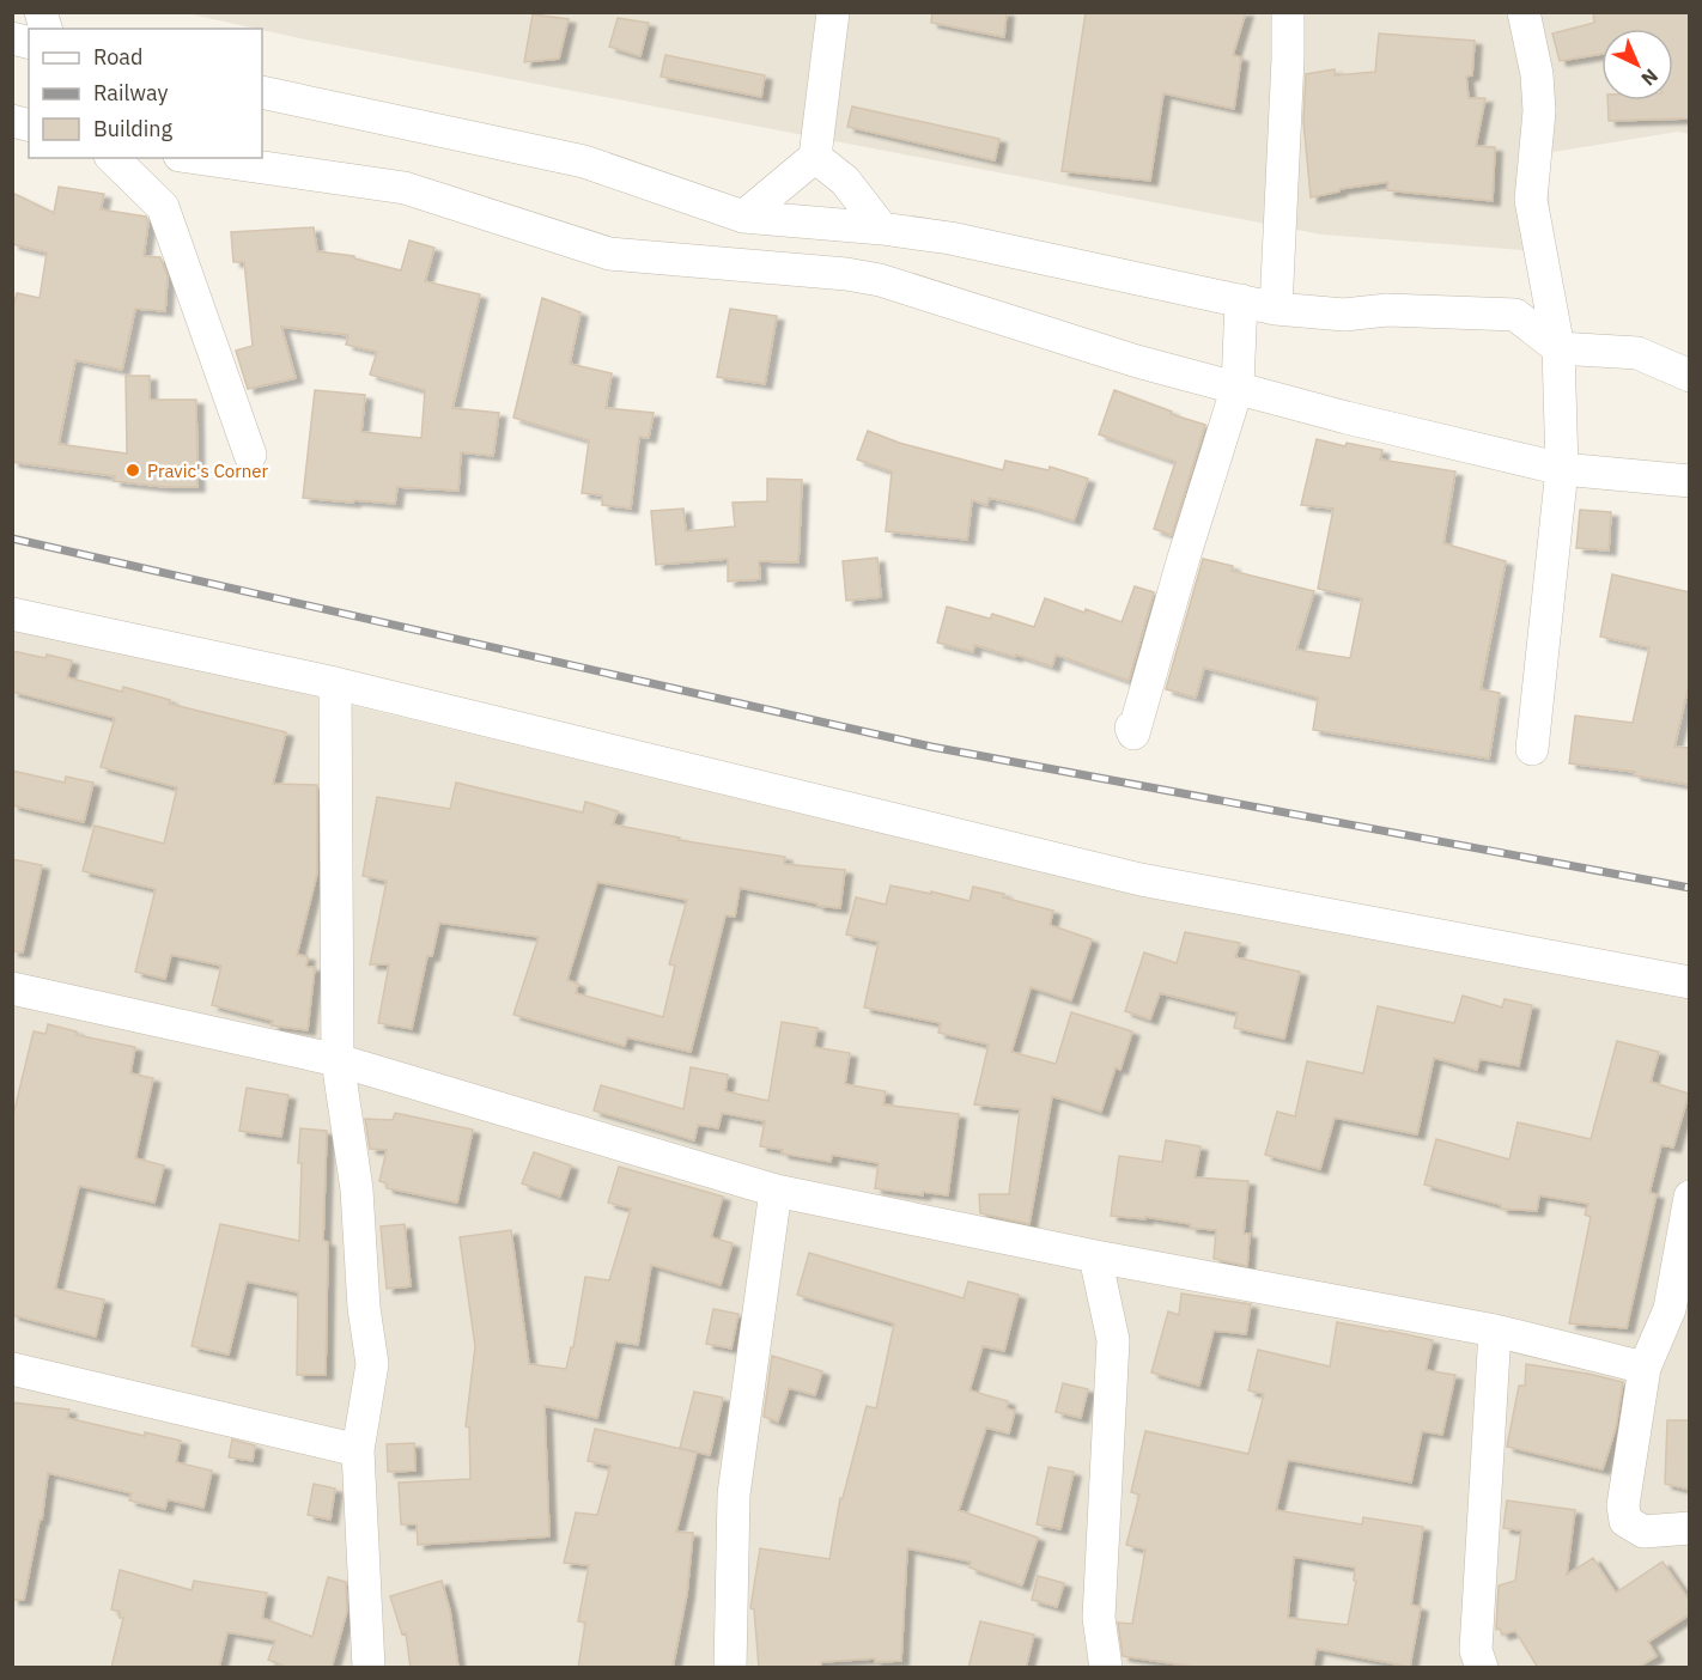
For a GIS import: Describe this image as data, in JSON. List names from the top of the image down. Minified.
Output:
{"places":["Pravic's Corner"],"legend":["Road","Railway","Building"],"north":"bottom right"}
